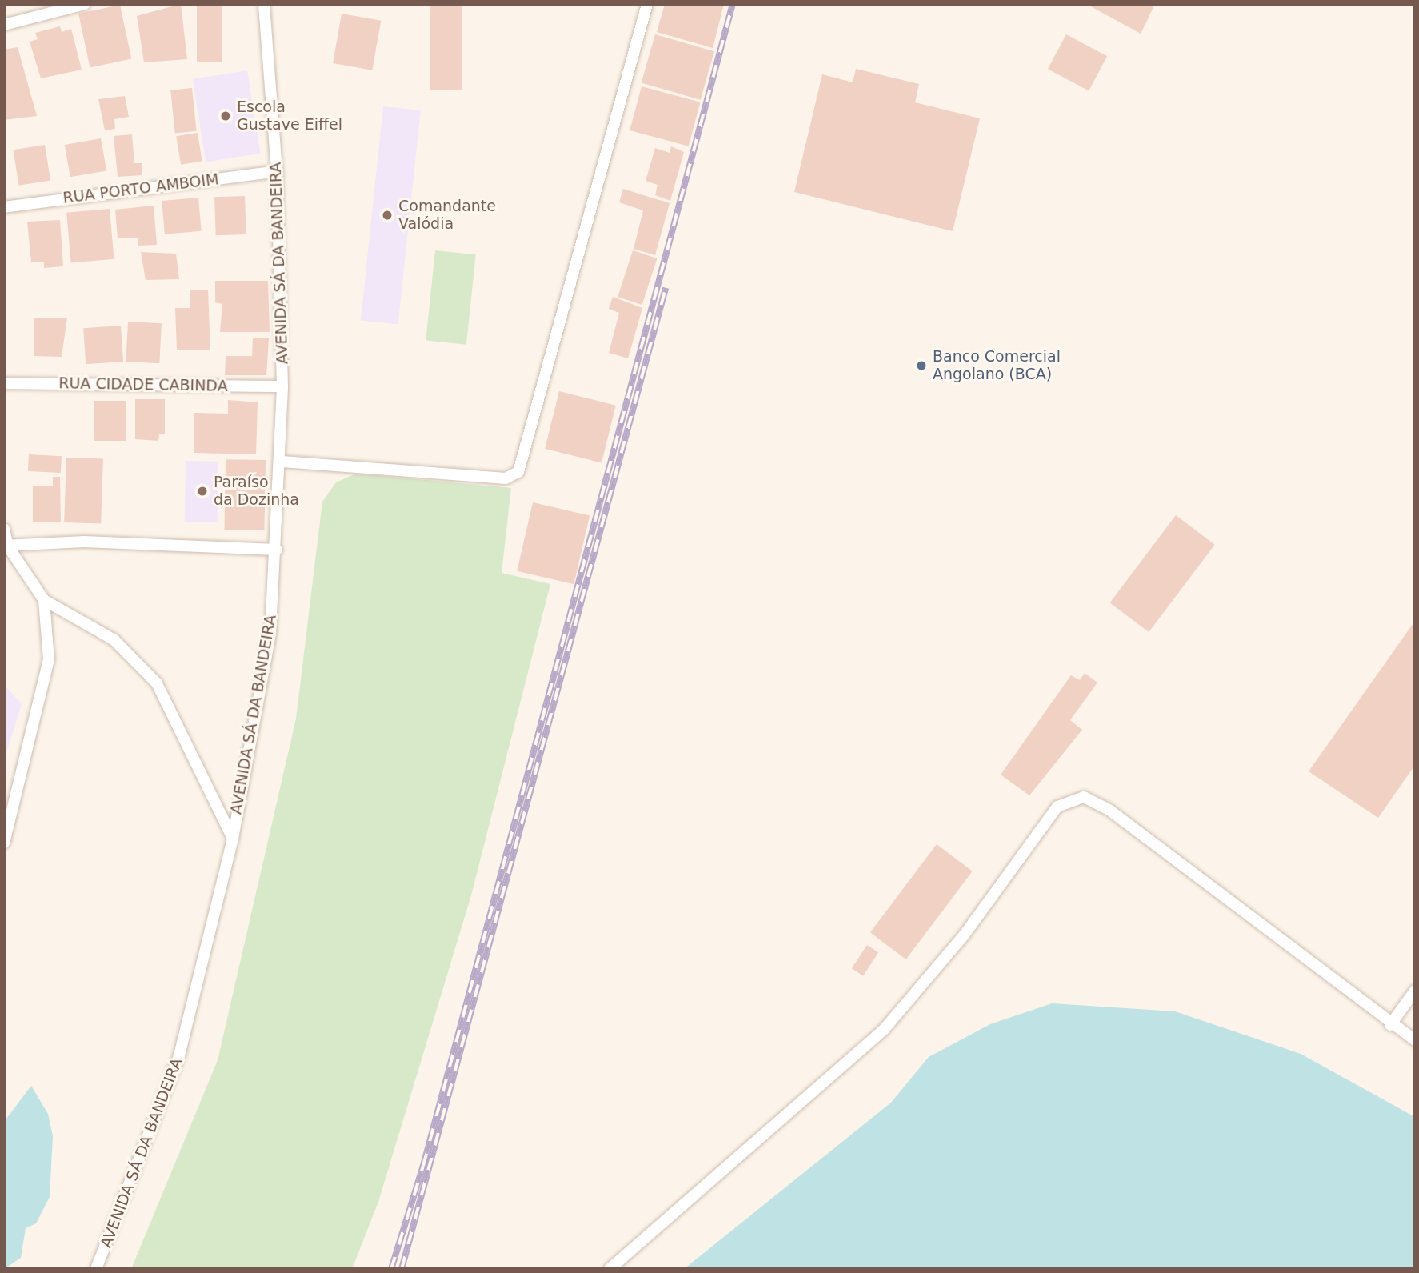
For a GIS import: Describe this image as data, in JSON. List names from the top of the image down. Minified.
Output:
{"streets":{"street":["RUA PORTO AMBOIM","AVENIDA SÁ DA BANDEIRA","RUA CIDADE CABINDA"]},"crossings":[["RUA PORTO AMBOIM","AVENIDA SÁ DA BANDEIRA"],["AVENIDA SÁ DA BANDEIRA","RUA CIDADE CABINDA"]],"places":["Escola Gustave Eiffel","Comandante Valódia","Banco Comercial Angolano (BCA)","Paraíso da Dozinha"]}
